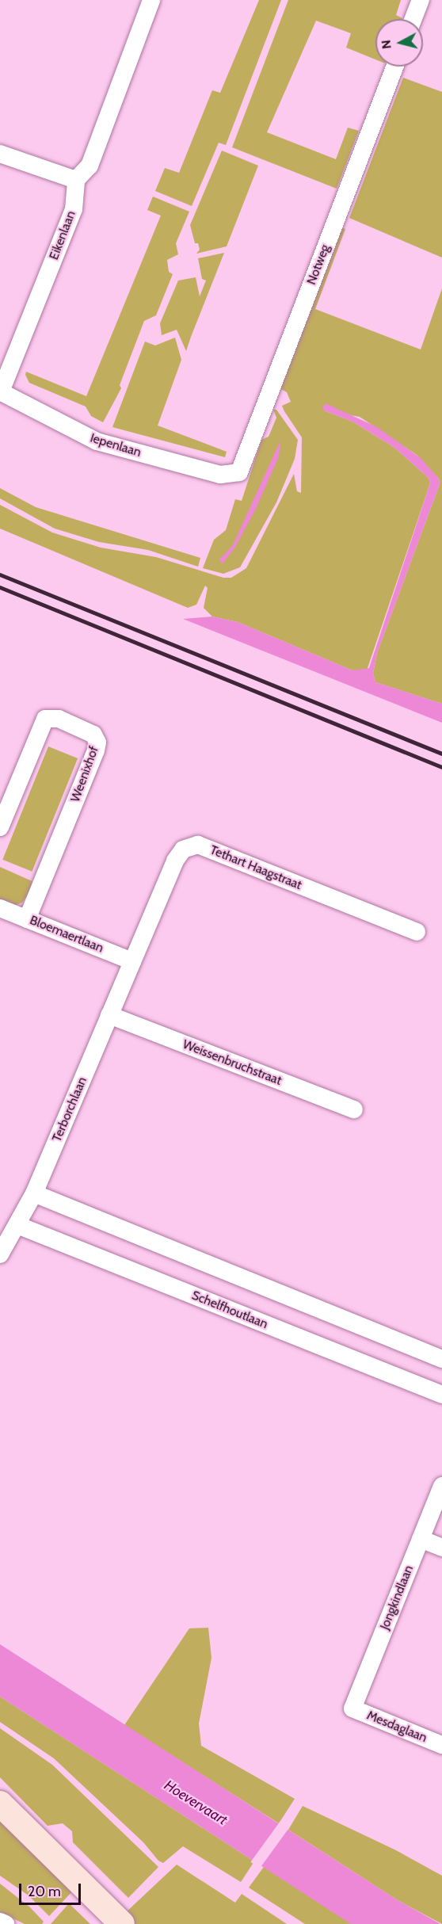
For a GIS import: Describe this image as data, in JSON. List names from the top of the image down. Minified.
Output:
{"streets":{"street":["Eikenlaan","Notweg","Iepenlaan","Weenixhof","Tethart Haagstraat","Bloemaertlaan","Weissenbruchstraat","Terborchlaan","Schelfhoutlaan","Jongkindlaan","Mesdaglaan"]},"crossings":[["Eikenlaan","Iepenlaan"],["Notweg","Iepenlaan"],["Weenixhof","Bloemaertlaan"],["Tethart Haagstraat","Bloemaertlaan"],["Tethart Haagstraat","Terborchlaan"],["Bloemaertlaan","Terborchlaan"],["Weissenbruchstraat","Terborchlaan"],["Terborchlaan","Schelfhoutlaan"],["Jongkindlaan","Mesdaglaan"]],"water":["Hoevervaart"],"scale_bar":"20 m","north":"left"}
